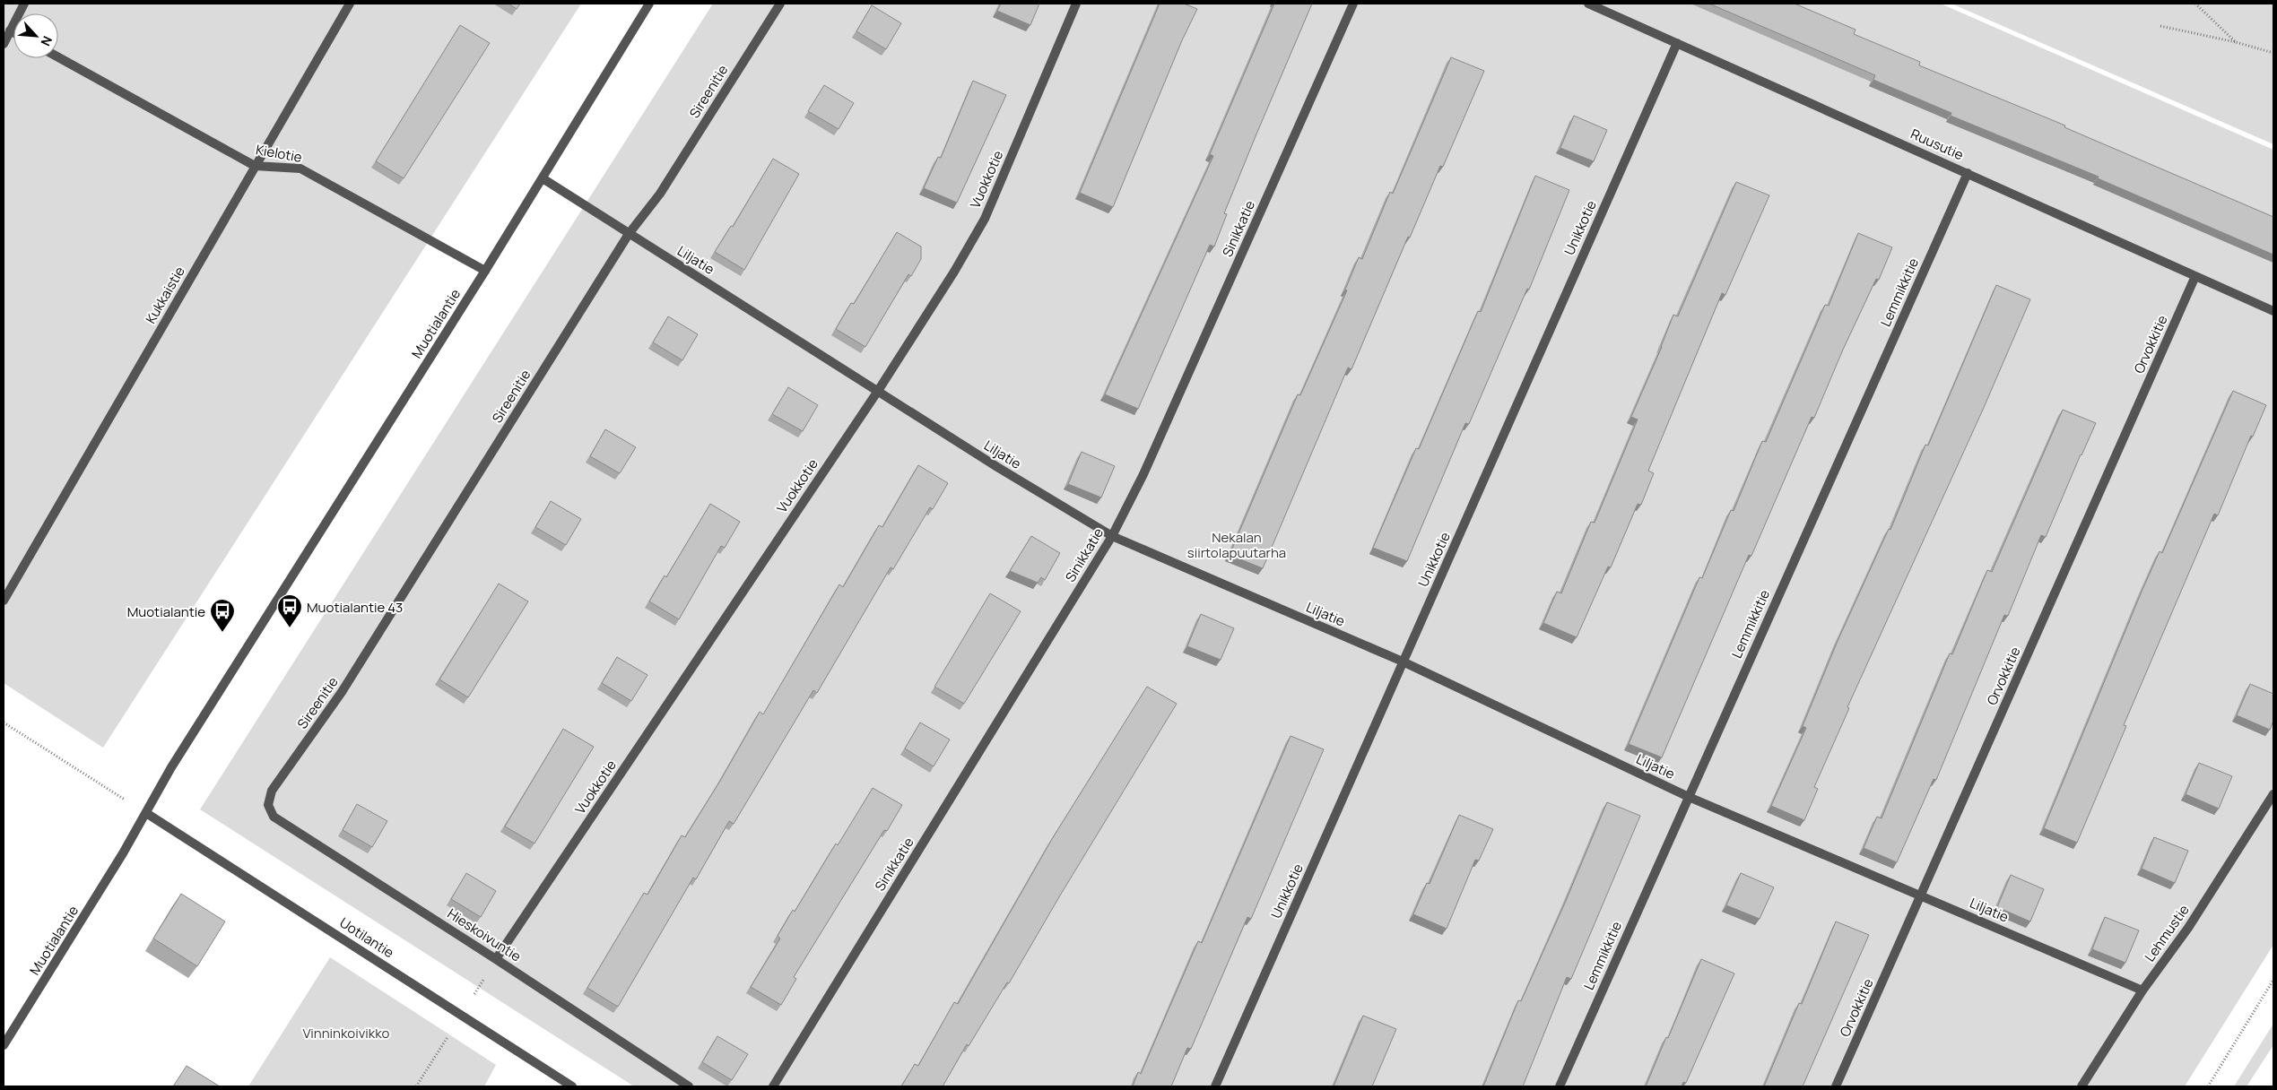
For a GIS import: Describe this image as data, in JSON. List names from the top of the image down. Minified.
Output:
{"streets":{"street":["Sireenitie","Ruusutie","Kielotie","Vuokkotie","Unikkotie","Sinikkatie","Liljatie","Lemmikkitie","Kukkaistie","Muotialantie","Orvokkitie","Lehmustie","Hieskoivuntie","Uotilantie"]},"crossings":[["Sireenitie","Liljatie"],["Sireenitie","Hieskoivuntie"],["Ruusutie","Unikkotie"],["Ruusutie","Lemmikkitie"],["Ruusutie","Orvokkitie"],["Kielotie","Kukkaistie"],["Kielotie","Muotialantie"],["Vuokkotie","Liljatie"],["Vuokkotie","Hieskoivuntie"],["Unikkotie","Liljatie"],["Sinikkatie","Liljatie"],["Liljatie","Lemmikkitie"],["Liljatie","Muotialantie"],["Liljatie","Orvokkitie"],["Liljatie","Lehmustie"],["Muotialantie","Uotilantie"]],"parks":["Nekalan siirtolapuutarha","Vinninkoivikko"],"places":{"bus stop":["Muotialantie 43","Muotialantie"]},"north":"bottom right"}
